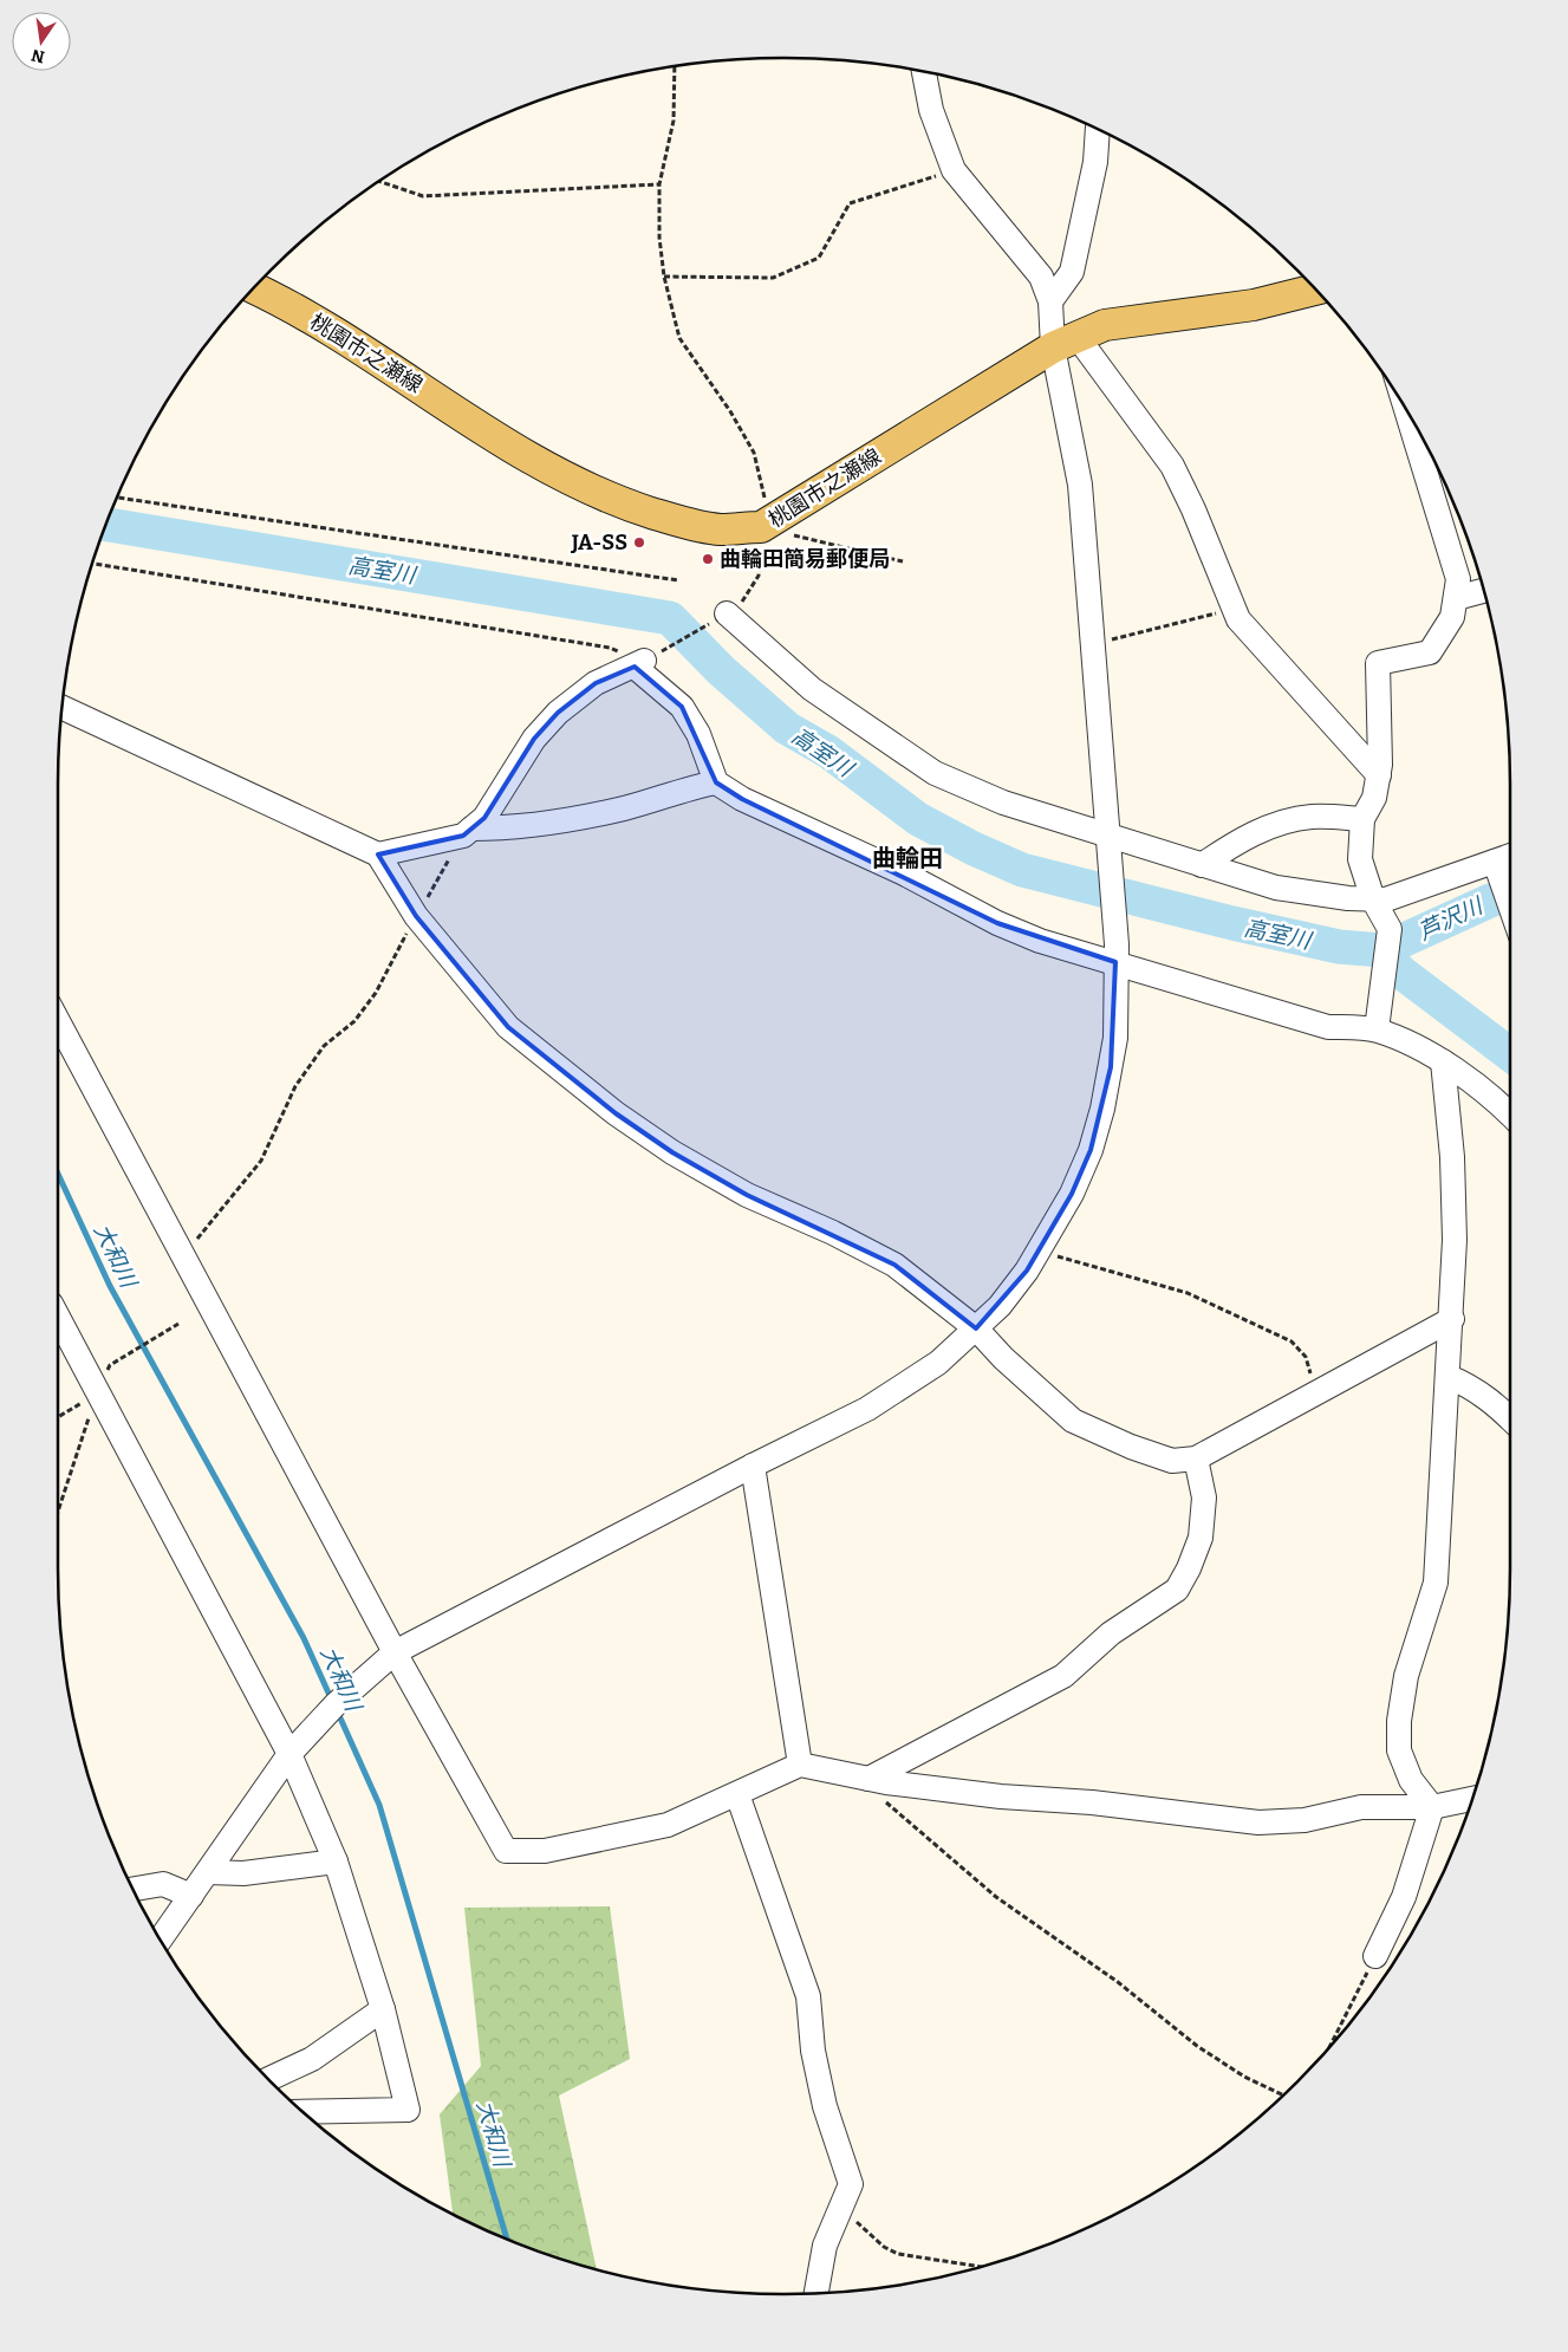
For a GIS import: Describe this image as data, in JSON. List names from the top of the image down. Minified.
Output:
{"streets":{"main road":["桃園市之瀬線"]},"districts":["曲輪田"],"water":["高室川","芦沢川","大和川"],"places":["JA-SS","曲輪田簡易郵便局"],"north":"bottom"}
